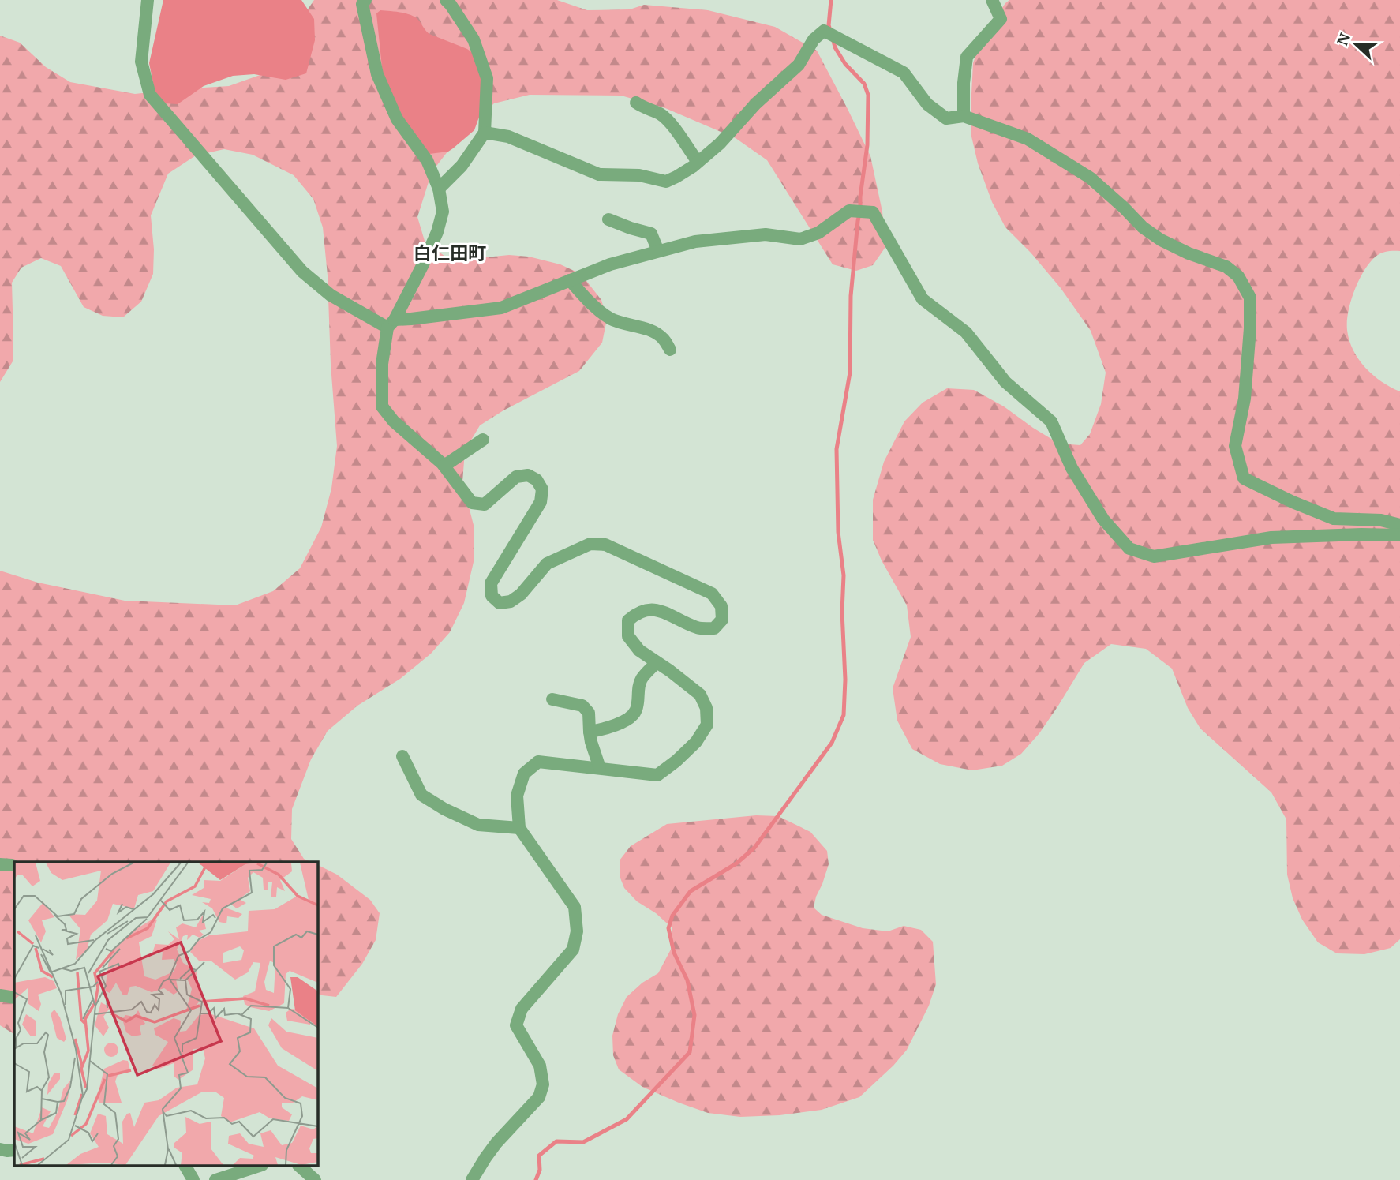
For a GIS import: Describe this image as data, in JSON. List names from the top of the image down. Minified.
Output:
{"districts":["白仁田町"],"north":"left"}
